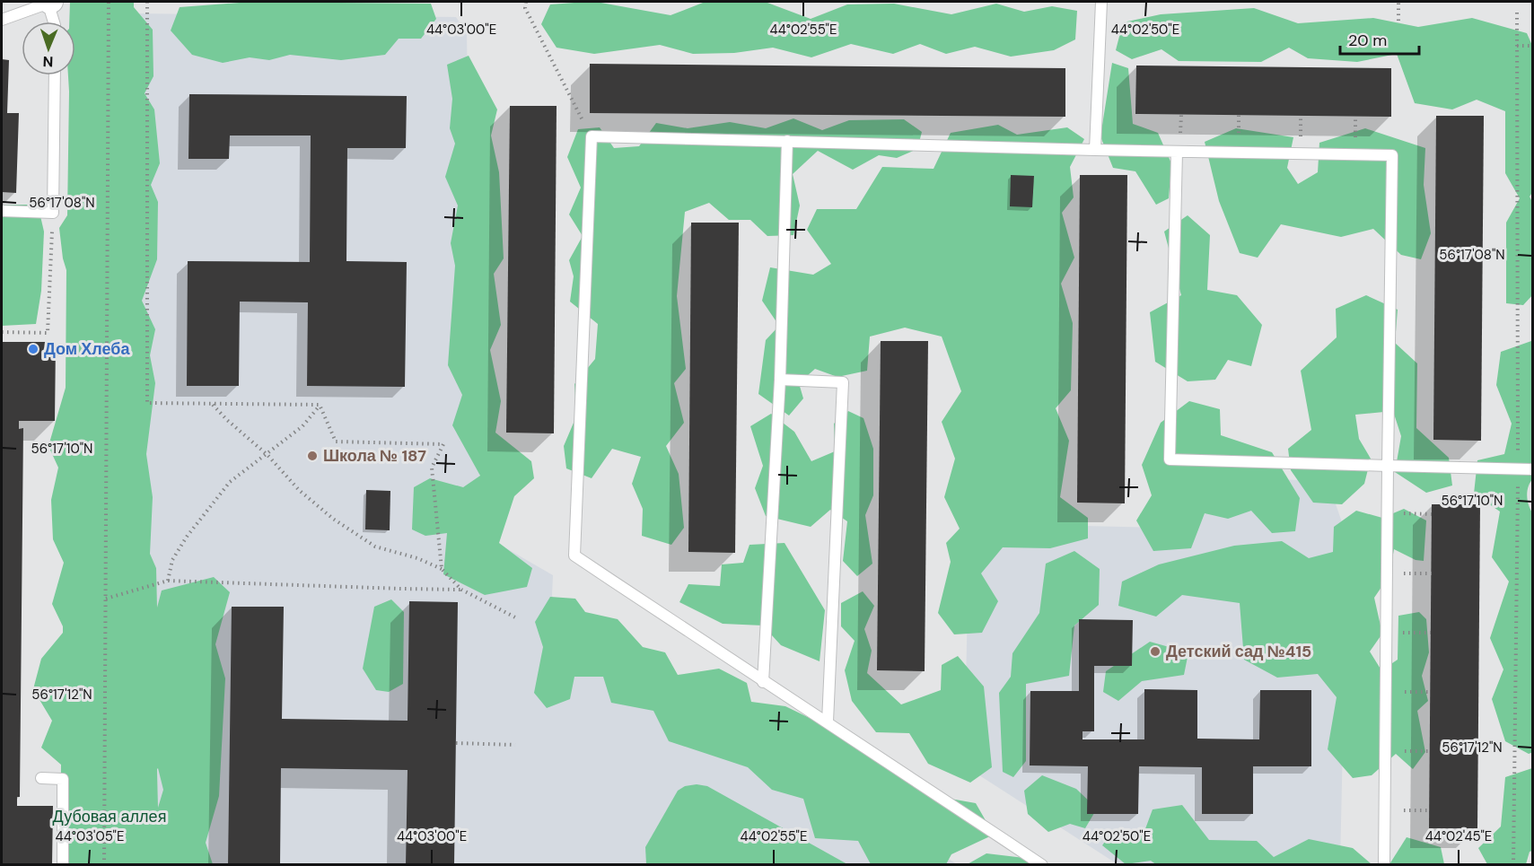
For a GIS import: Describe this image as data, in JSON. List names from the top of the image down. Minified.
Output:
{"parks":["Дубовая аллея"],"places":["Дом Хлеба","Школа № 187","Детский сад №415"],"scale_bar":"20 m","north":"bottom","coordinates":["44°03'00\"E","44°02'55\"E","44°02'50\"E","56°17'08\"N","56°17'10\"N","56°17'12\"N","44°03'05\"E","44°02'45\"E"]}
